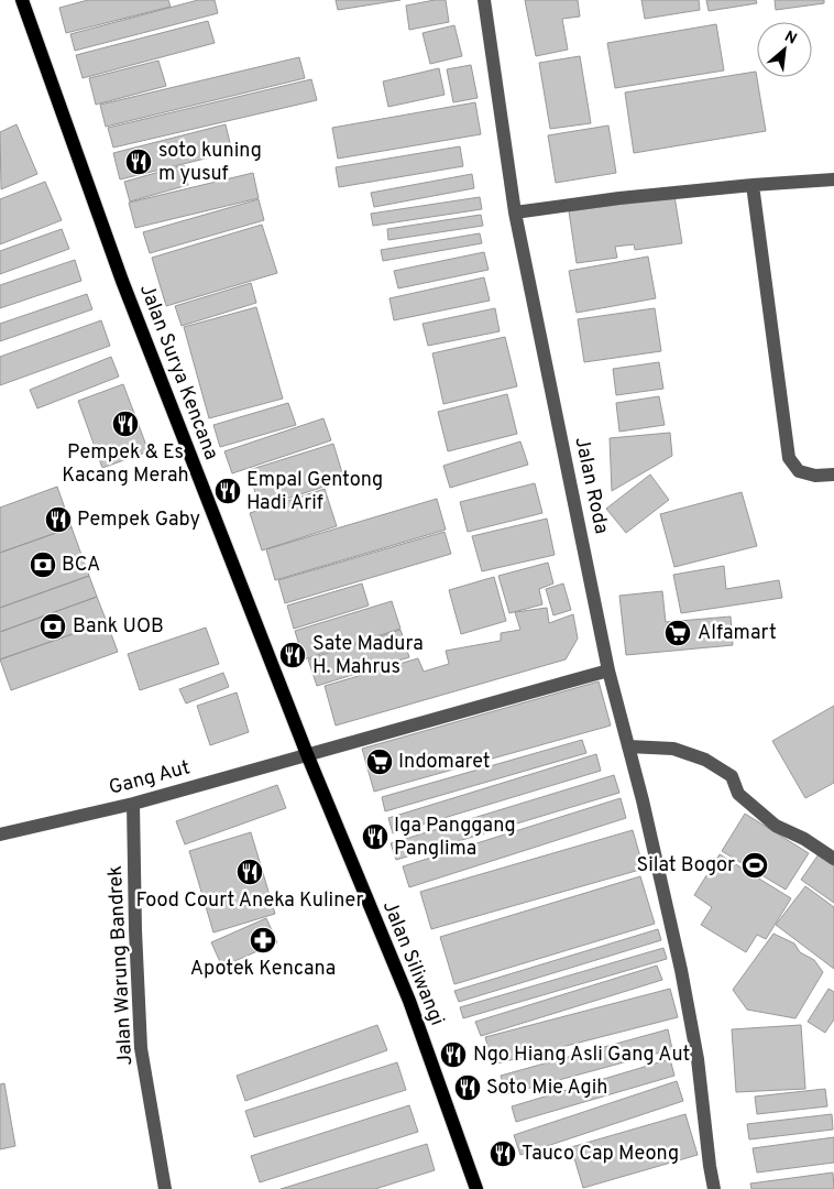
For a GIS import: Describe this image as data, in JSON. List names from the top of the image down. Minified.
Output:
{"streets":{"main road":["Jalan Surya Kencana","Jalan Siliwangi"],"street":["Jalan Roda","Gang Aut","Jalan Warung Bandrek"]},"crossings":[["Jalan Surya Kencana","Gang Aut"],["Jalan Surya Kencana","Jalan Siliwangi"],["Gang Aut","Jalan Siliwangi"],["Gang Aut","Jalan Warung Bandrek"]],"places":{"restaurant":["soto kuning m yusuf","Pempek & Es Kacang Merah","Empal Gentong Hadi Arif","Pempek Gaby","Sate Madura H. Mahrus","Iga Panggang Panglima","Food Court Aneka Kuliner","Ngo Hiang Asli Gang Aut","Soto Mie Agih","Tauco Cap Meong"],"bank":["BCA","Bank UOB"],"supermarket":["Alfamart","Indomaret"],"sports":["Silat Bogor"],"pharmacy":["Apotek Kencana"]},"north":"top right"}
